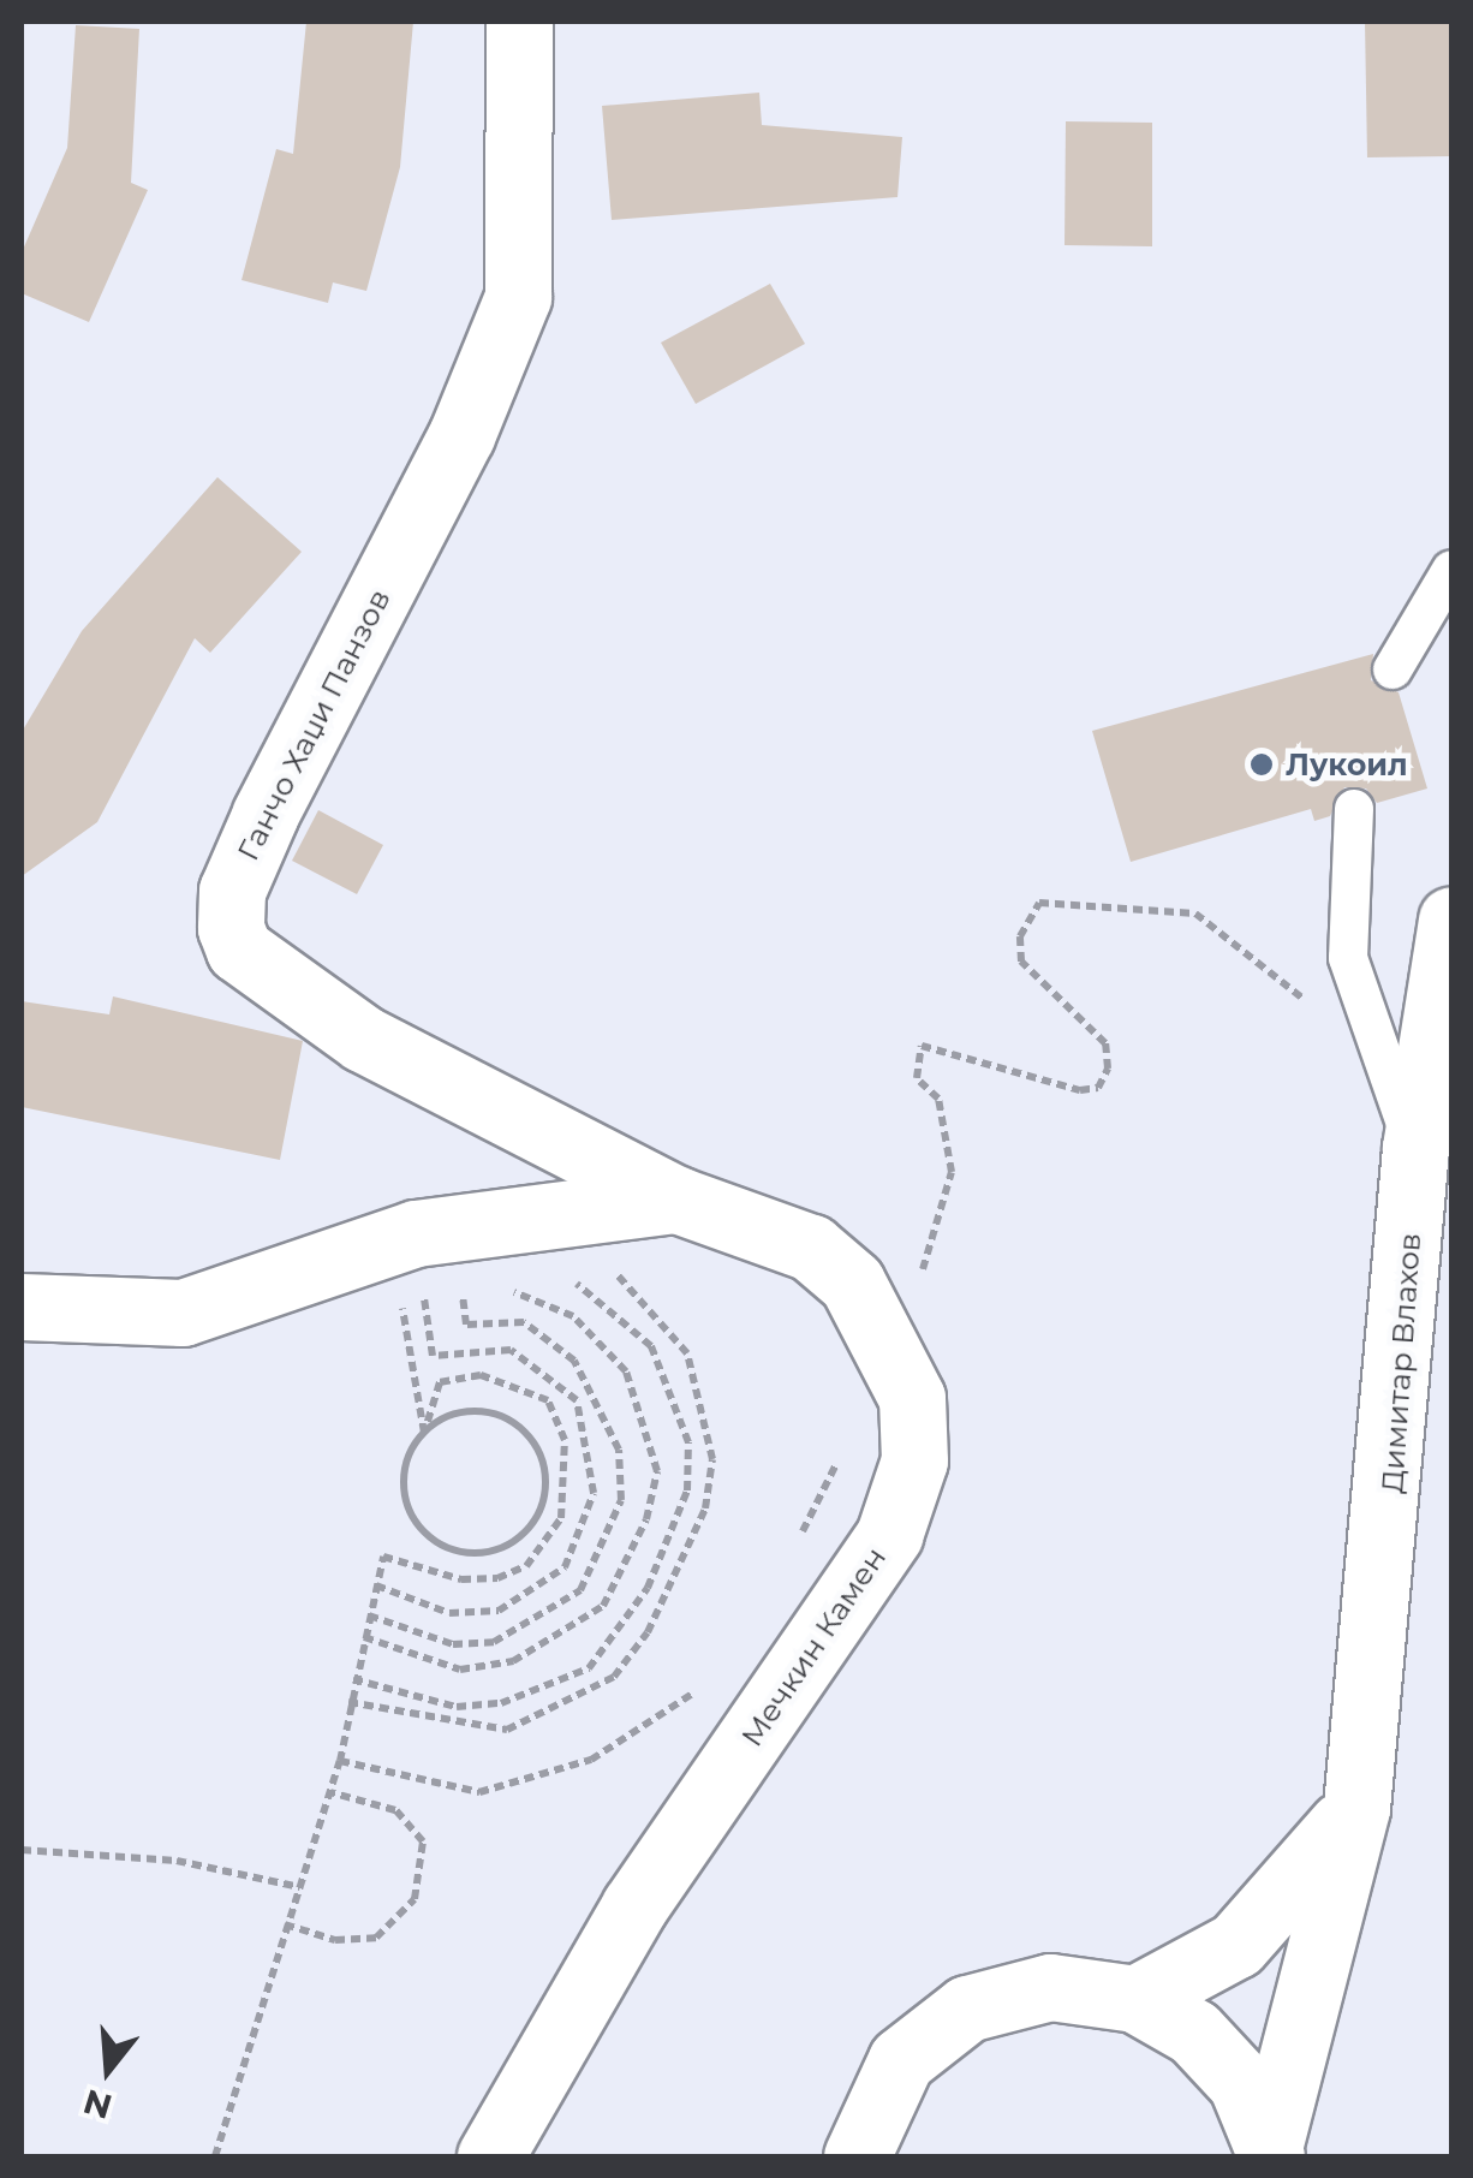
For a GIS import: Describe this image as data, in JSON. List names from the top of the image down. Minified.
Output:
{"streets":{"street":["Ганчо Хаџи Панзов","Димитар Влахов","Мечкин Камен"]},"crossings":[["Ганчо Хаџи Панзов","Мечкин Камен"]],"places":["Лукоил"],"north":"bottom"}
